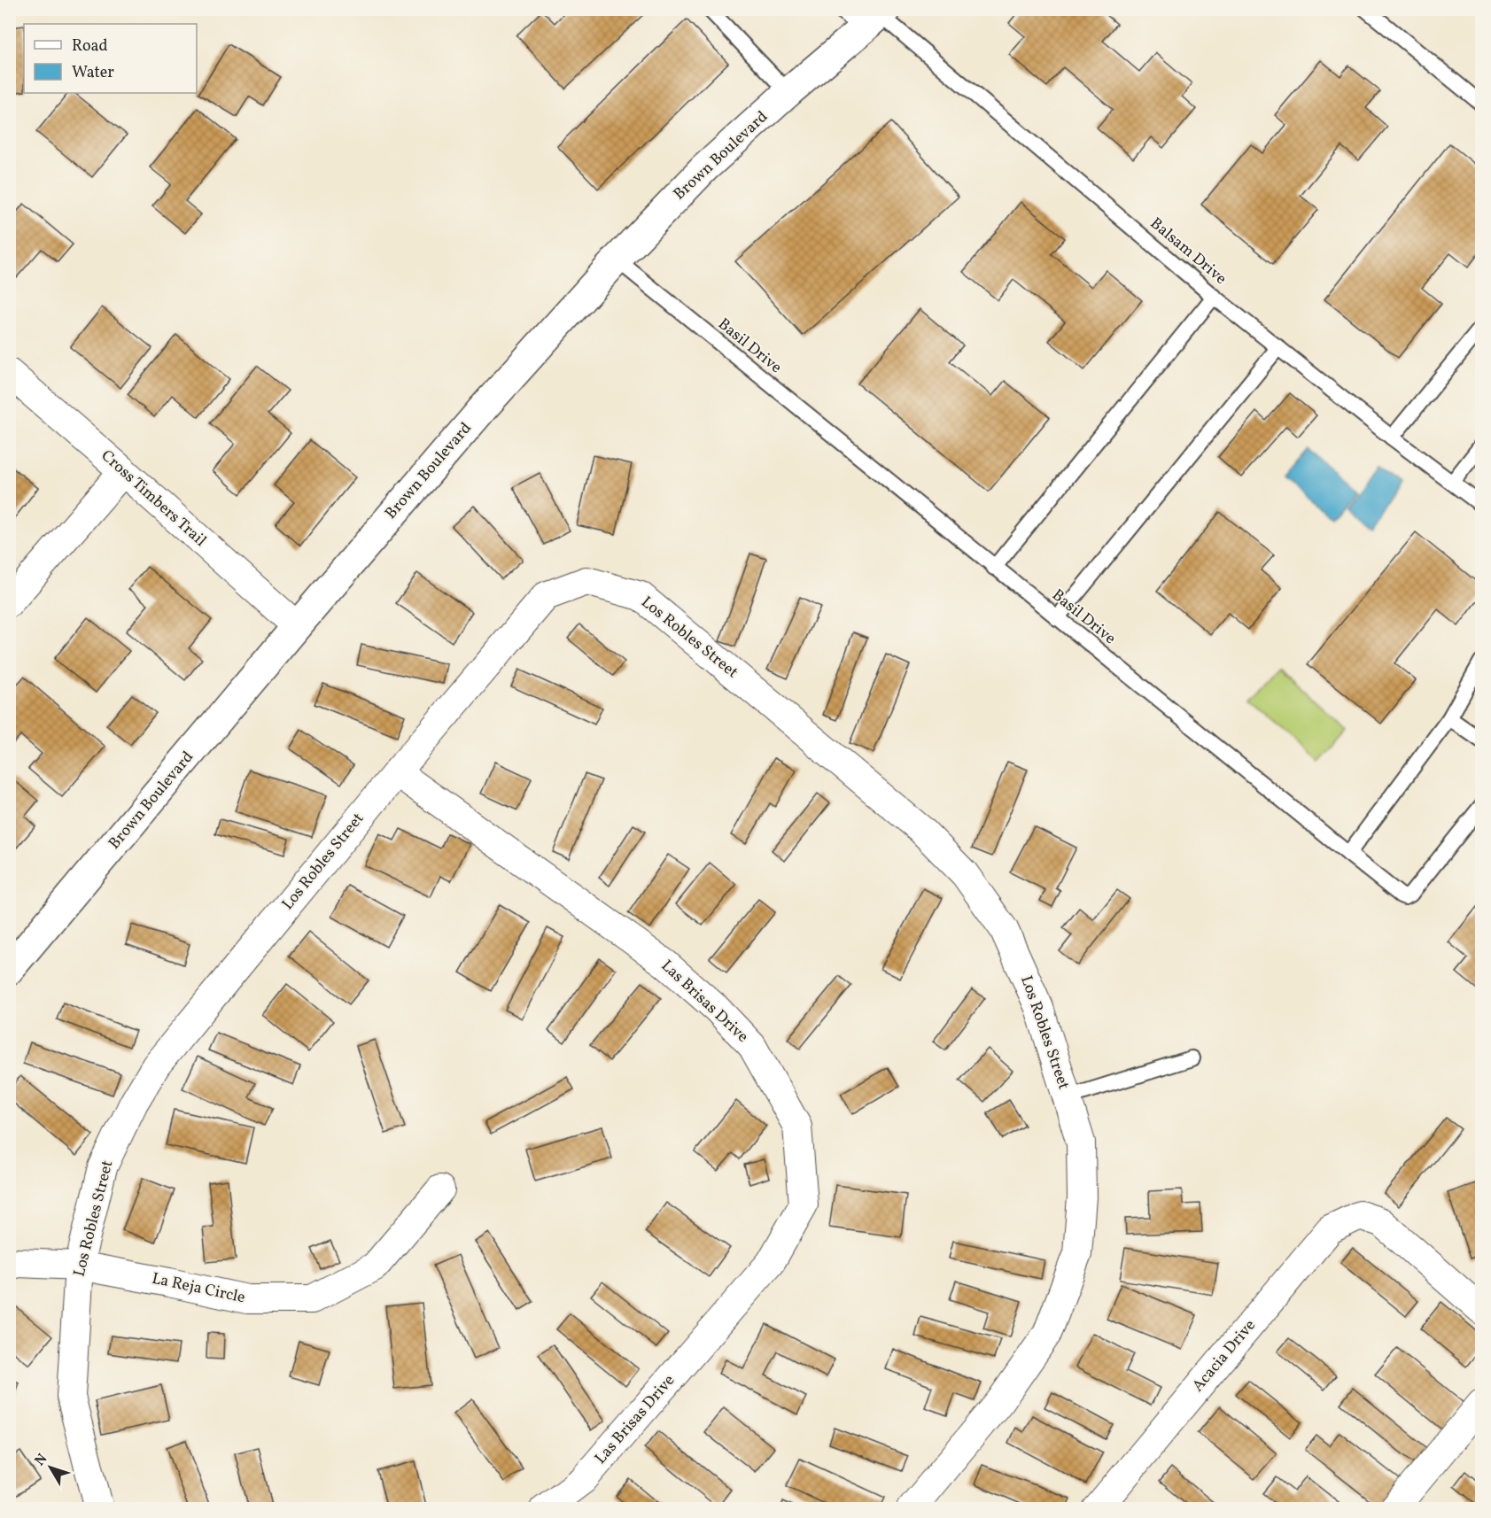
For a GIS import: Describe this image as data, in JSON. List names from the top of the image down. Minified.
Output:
{"streets":{"street":["Brown Boulevard","Cross Timbers Trail","Los Robles Street","Las Brisas Drive","La Reja Circle","Acacia Drive"],"lane":["Balsam Drive","Basil Drive"]},"crossings":[["Brown Boulevard","Balsam Drive"],["Brown Boulevard","Basil Drive"],["Brown Boulevard","Cross Timbers Trail"],["Los Robles Street","Las Brisas Drive"],["Los Robles Street","La Reja Circle"]],"legend":["Road","Water"],"north":"top left"}
